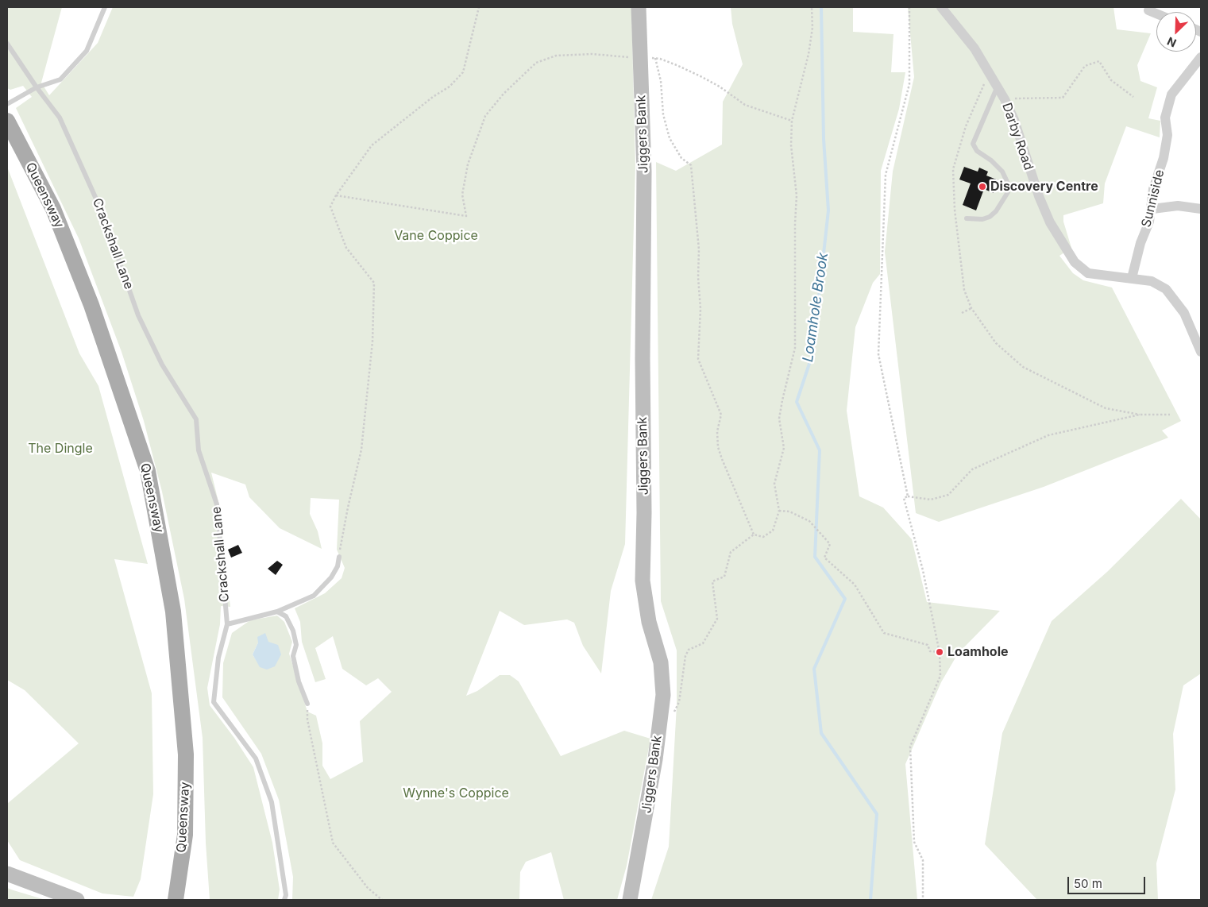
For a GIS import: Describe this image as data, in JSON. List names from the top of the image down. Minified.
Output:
{"streets":{"main road":["Queensway"],"street":["Jiggers Bank","Darby Road","Sunniside"],"lane":["Crackshall Lane"]},"crossings":[["Darby Road","Sunniside"]],"water":["Loamhole Brook"],"parks":["Vane Coppice","The Dingle","Wynne's Coppice"],"places":["Discovery Centre","Loamhole"],"scale_bar":"50 m","north":"bottom left"}
